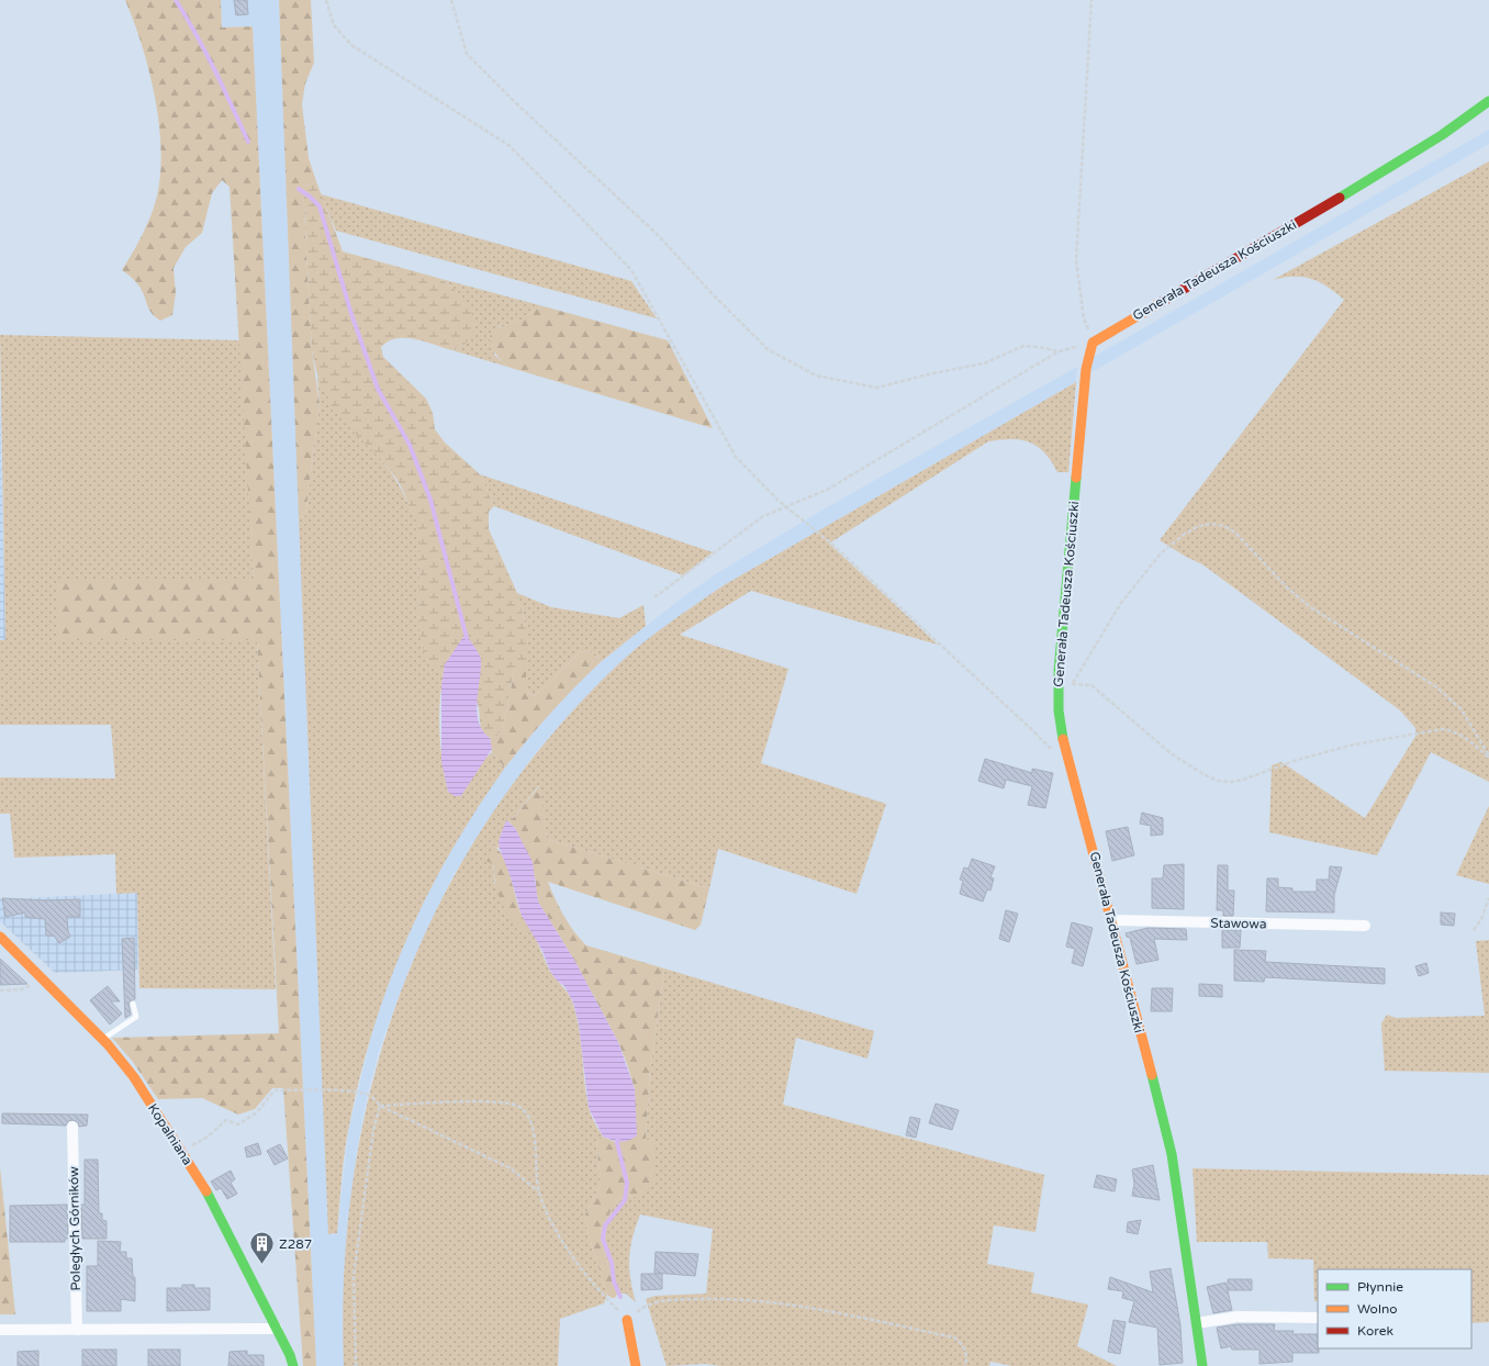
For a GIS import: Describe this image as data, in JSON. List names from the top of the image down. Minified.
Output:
{"streets":{"street":["Generała Tadeusza Kościuszki","Stawowa","Kopalniana","Poległych Górników"]},"crossings":[["Generała Tadeusza Kościuszki","Stawowa"]],"places":{"building":["Z287"]},"legend":["Płynnie","Wolno","Korek"]}
